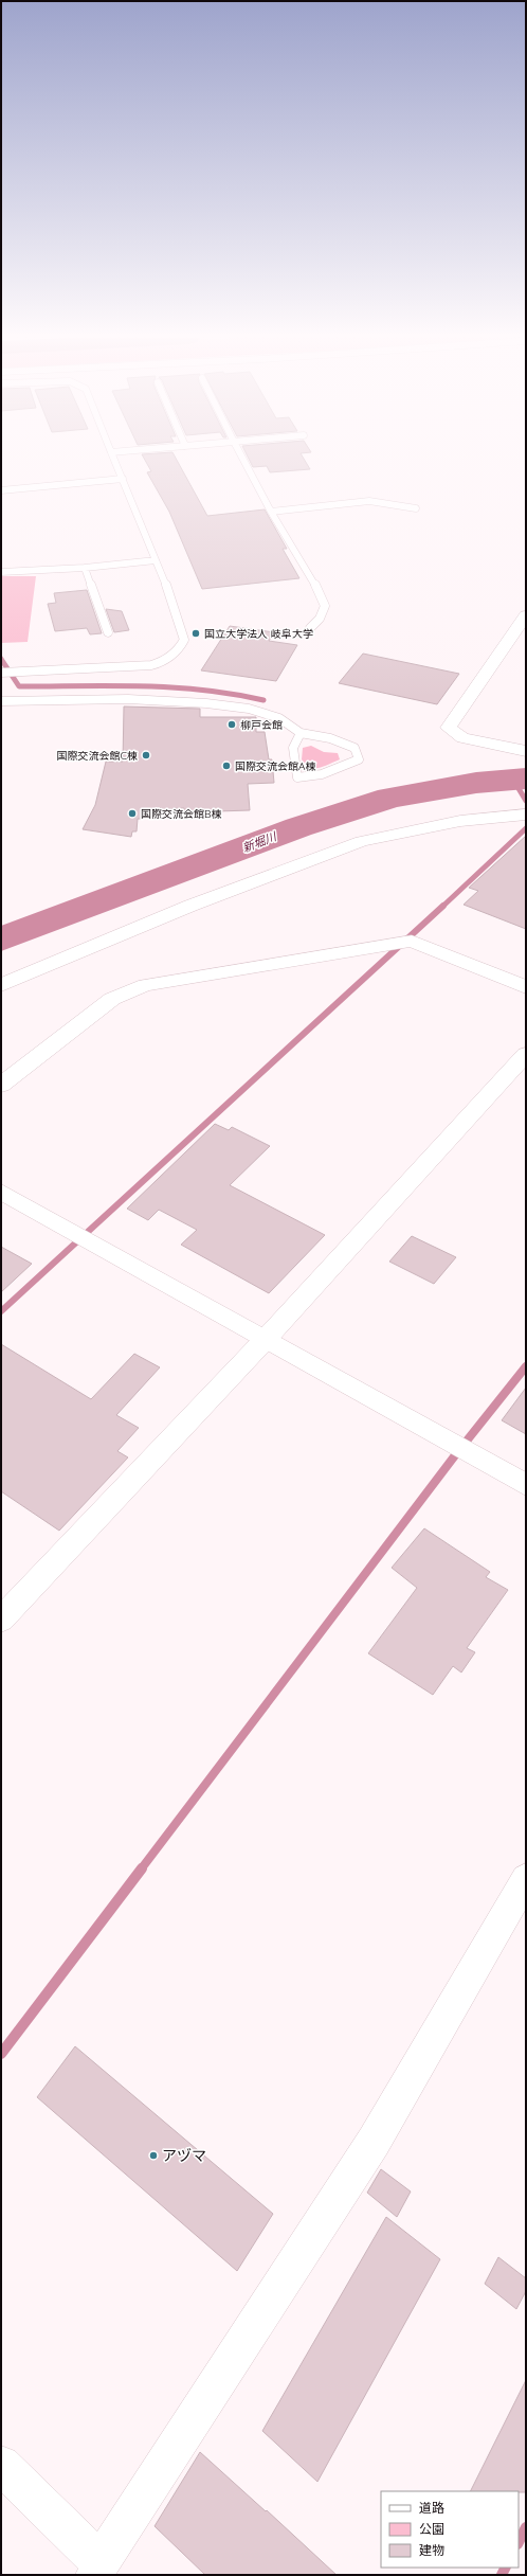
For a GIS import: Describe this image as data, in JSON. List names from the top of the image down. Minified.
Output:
{"water":["新堀川"],"places":["国立大学法人 岐阜大学","柳戸会館","国際交流会館C棟","国際交流会館A棟","国際交流会館B棟","アヅマ"],"legend":["道路","公園","建物"]}
